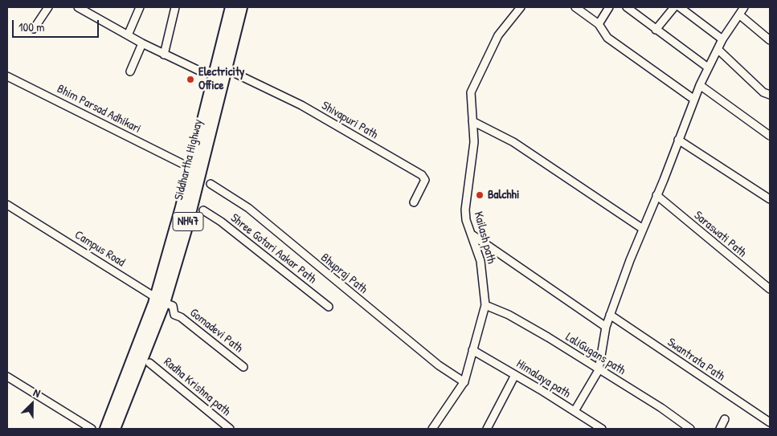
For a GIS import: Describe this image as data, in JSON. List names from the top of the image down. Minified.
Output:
{"streets":{"highway":["Siddhartha Highway","NH47"],"street":["Bhim Parsad Adhikari","Shivapuri Path","Saraswati Path","Kailash path","Campus Road","Shree Gotari Aakar Path","Bhupraj Path","Gomadevi Path","LaliGugans path","Swantrata Path","Himalaya path","Radha Krishna path"]},"crossings":[["Siddhartha Highway","Campus Road"],["Kailash path","Bhupraj Path"],["Kailash path","LaliGugans path"],["Kailash path","Himalaya path"],["Campus Road","Gomadevi Path"]],"places":["Electricity Office","Balchhi"],"scale_bar":"100 m","north":"top right"}
